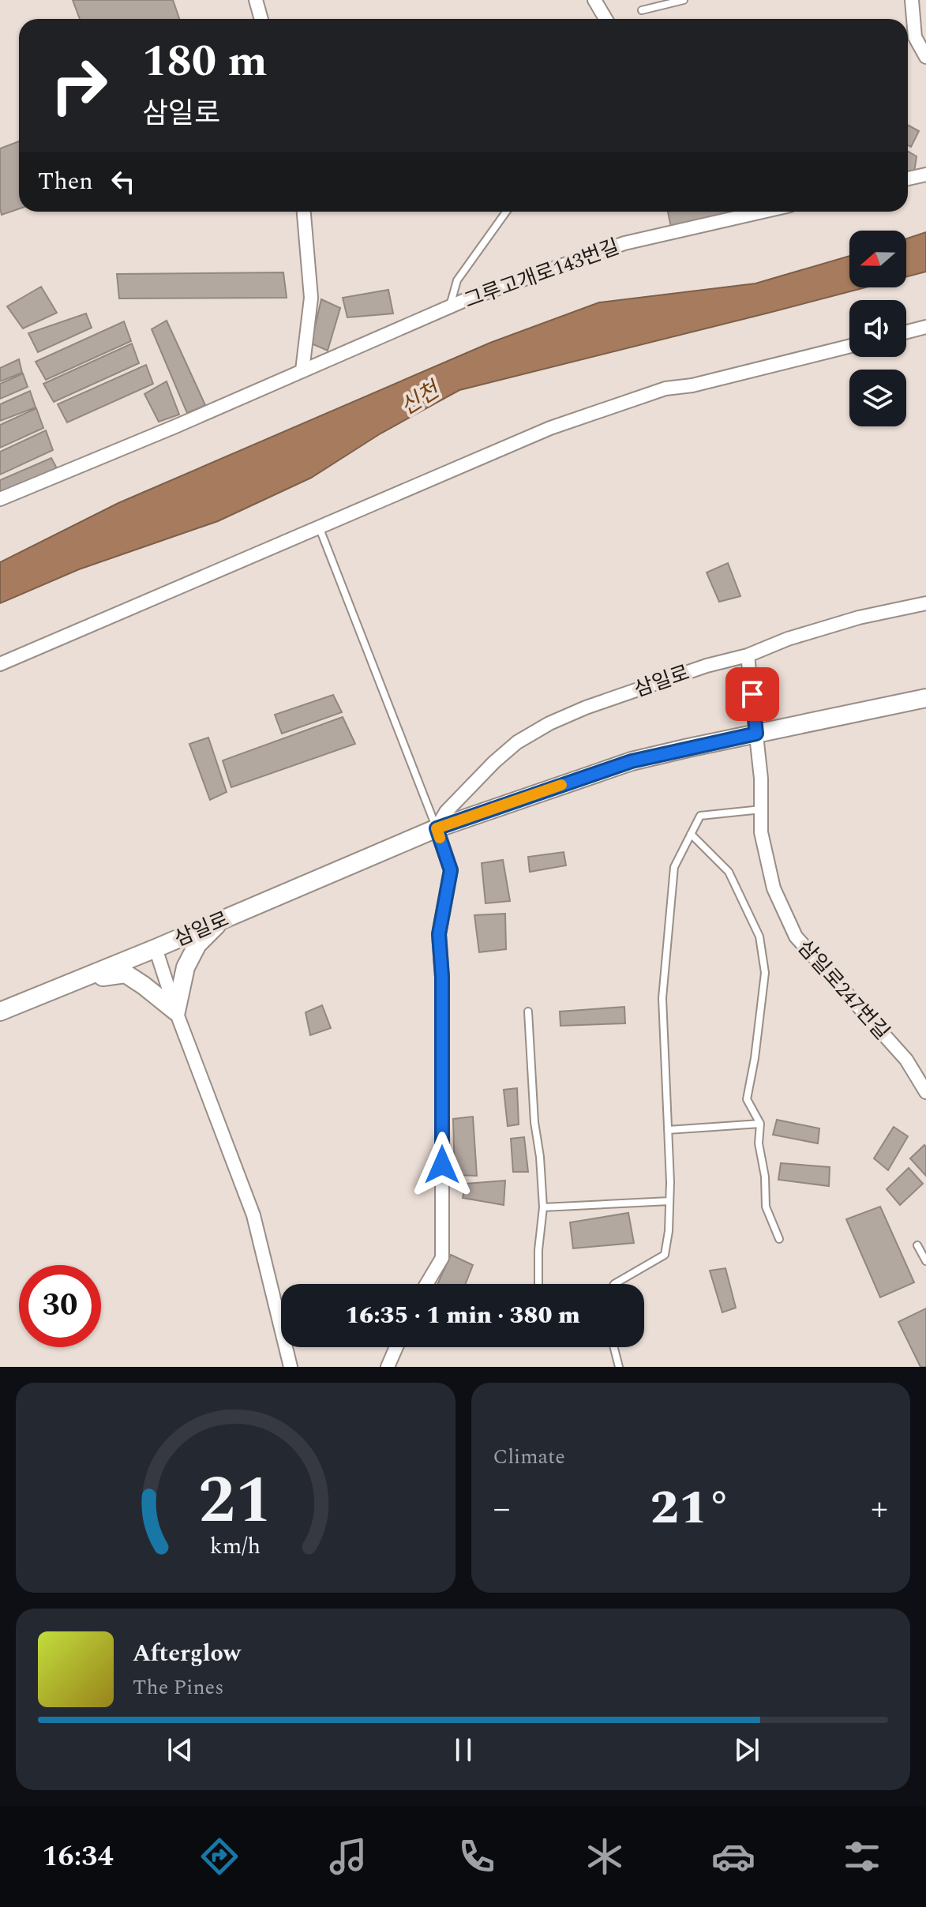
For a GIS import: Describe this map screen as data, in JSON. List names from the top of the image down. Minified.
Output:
{"streets":{"main road":["삼일로"],"street":["그루고개로143번길","삼일로247번길"]},"crossings":[["삼일로","삼일로247번길"]],"water":["신천"],"north":"left","page":{"turn":["180 m","삼일로"],"then":"Then","limit":"30","trip":"16:35 · 1 min · 380 m","tile":"Climate","heat":["−","21°","+"],"song":["Afterglow","The Pines"],"tabs":"16:34","gauge":["21","km/h"]}}
